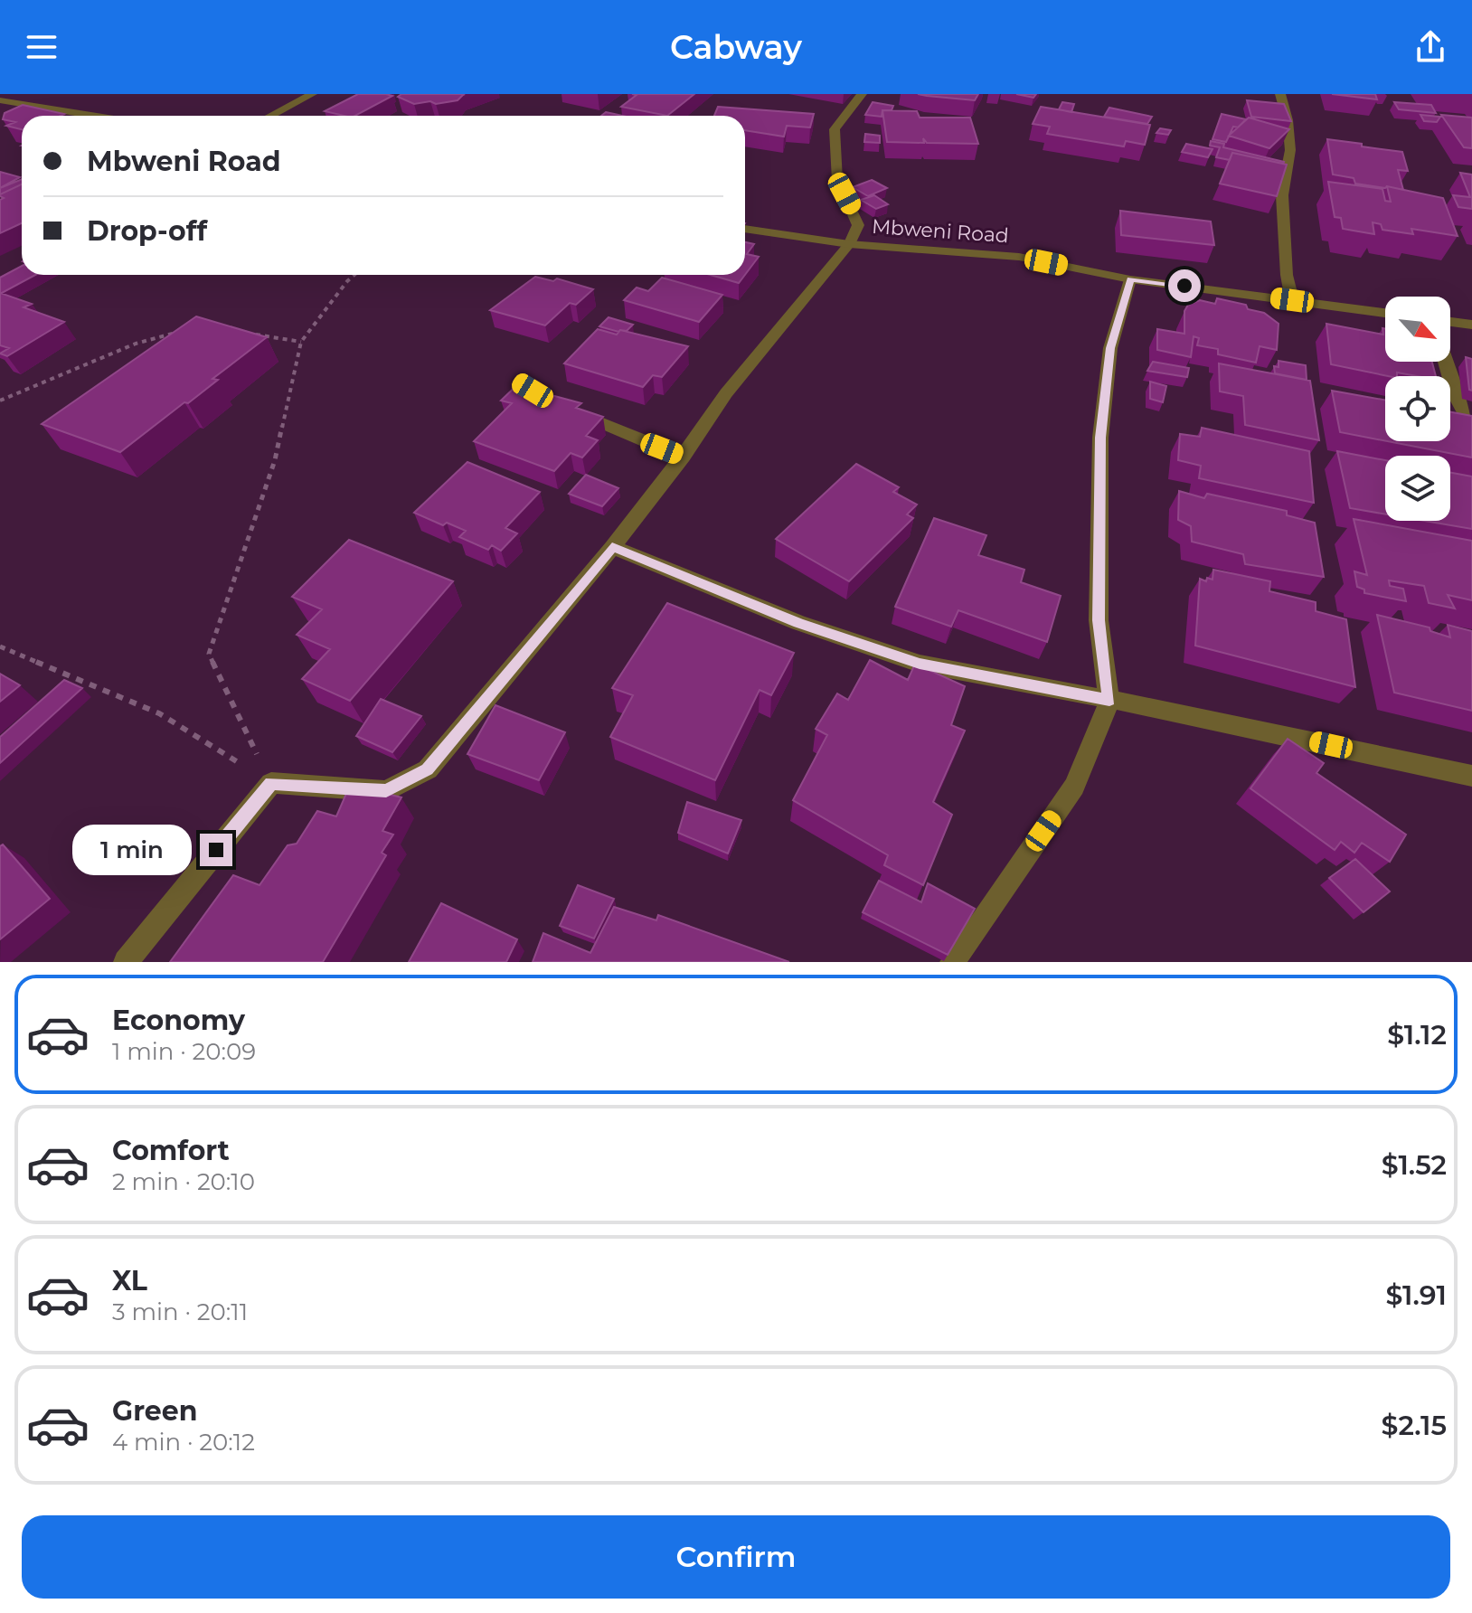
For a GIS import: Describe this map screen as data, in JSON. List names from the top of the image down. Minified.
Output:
{"streets":{"street":["Mbweni Road"]},"north":"bottom right","page":{"header":"Cabway","banner":["Mbweni Road","Drop-off"],"bubble":"1 min","list":[{"name":"Economy","note":"1 min · 20:09","value":"$1.12"},{"name":"Comfort","note":"2 min · 20:10","value":"$1.52"},{"name":"XL","note":"3 min · 20:11","value":"$1.91"},{"name":"Green","note":"4 min · 20:12","value":"$2.15"}],"buttons":"Confirm"}}
